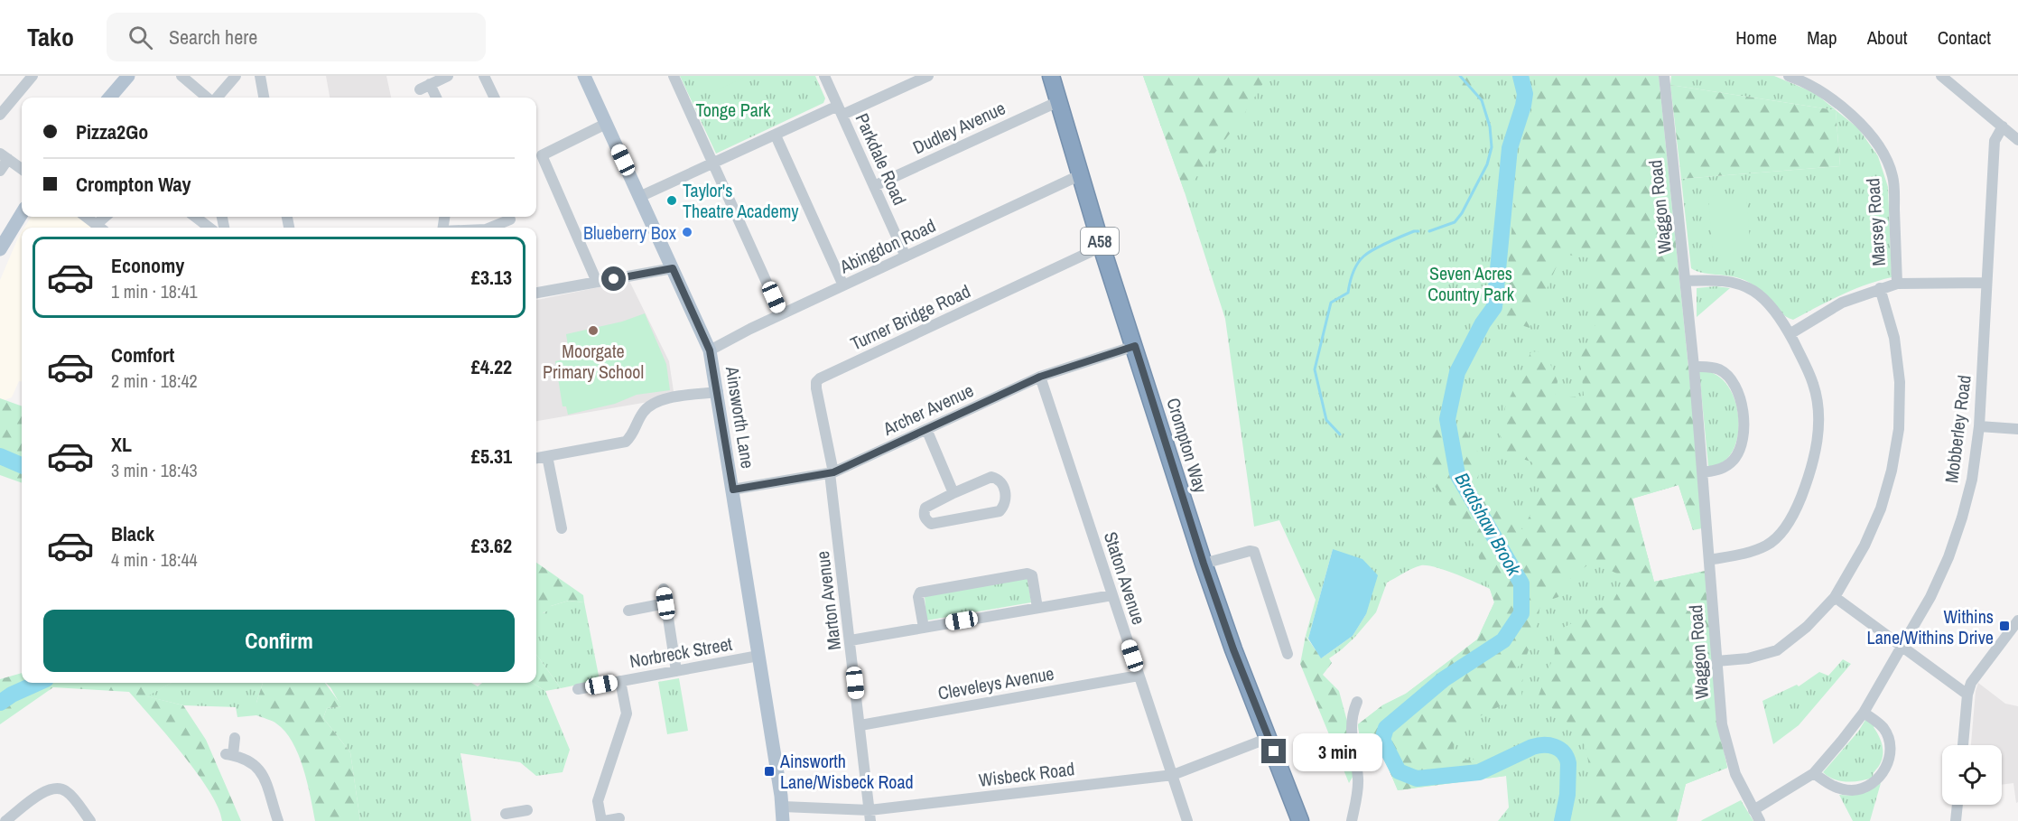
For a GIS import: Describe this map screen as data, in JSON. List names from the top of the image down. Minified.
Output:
{"streets":{"highway":["A58","Crompton Way"],"main road":["Ainsworth Lane"],"street":["Dudley Avenue","Parkdale Road","Waggon Road","Marsey Road","Abingdon Road","Turner Bridge Road","Archer Avenue","Mobberley Road","Staton Avenue","Marton Avenue","Norbreck Street","Cleveleys Avenue","Wisbeck Road"]},"crossings":[["Dudley Avenue","Parkdale Road"],["Dudley Avenue","Crompton Way"],["Parkdale Road","Abingdon Road"],["Waggon Road","Mobberley Road"],["Abingdon Road","Ainsworth Lane"],["Abingdon Road","Crompton Way"],["Turner Bridge Road","Archer Avenue"],["Turner Bridge Road","Crompton Way"],["Turner Bridge Road","Marton Avenue"],["Archer Avenue","Ainsworth Lane"],["Archer Avenue","Crompton Way"],["Archer Avenue","Staton Avenue"],["Archer Avenue","Marton Avenue"],["Ainsworth Lane","Norbreck Street"],["Ainsworth Lane","Wisbeck Road"],["Crompton Way","Wisbeck Road"],["Staton Avenue","Cleveleys Avenue"],["Staton Avenue","Wisbeck Road"],["Marton Avenue","Cleveleys Avenue"],["Marton Avenue","Wisbeck Road"]],"water":["Bradshaw Brook"],"parks":["Tonge Park","Seven Acres Country Park"],"places":{"other":["Taylor's Theatre Academy","Blueberry Box","Moorgate Primary School"],"transit":["Withins Lane/Withins Drive","Ainsworth Lane/Wisbeck Road"]},"page":{"header":"Tako","search":"Search here","nav":["Home","Map","About","Contact"],"banner":["Pizza2Go","Crompton Way"],"list":[{"name":"Economy","note":"1 min · 18:41","value":"£3.13"},{"name":"Comfort","note":"2 min · 18:42","value":"£4.22"},{"name":"XL","note":"3 min · 18:43","value":"£5.31"},{"name":"Black","note":"4 min · 18:44","value":"£3.62"}],"buttons":"Confirm","bubble":"3 min"}}
